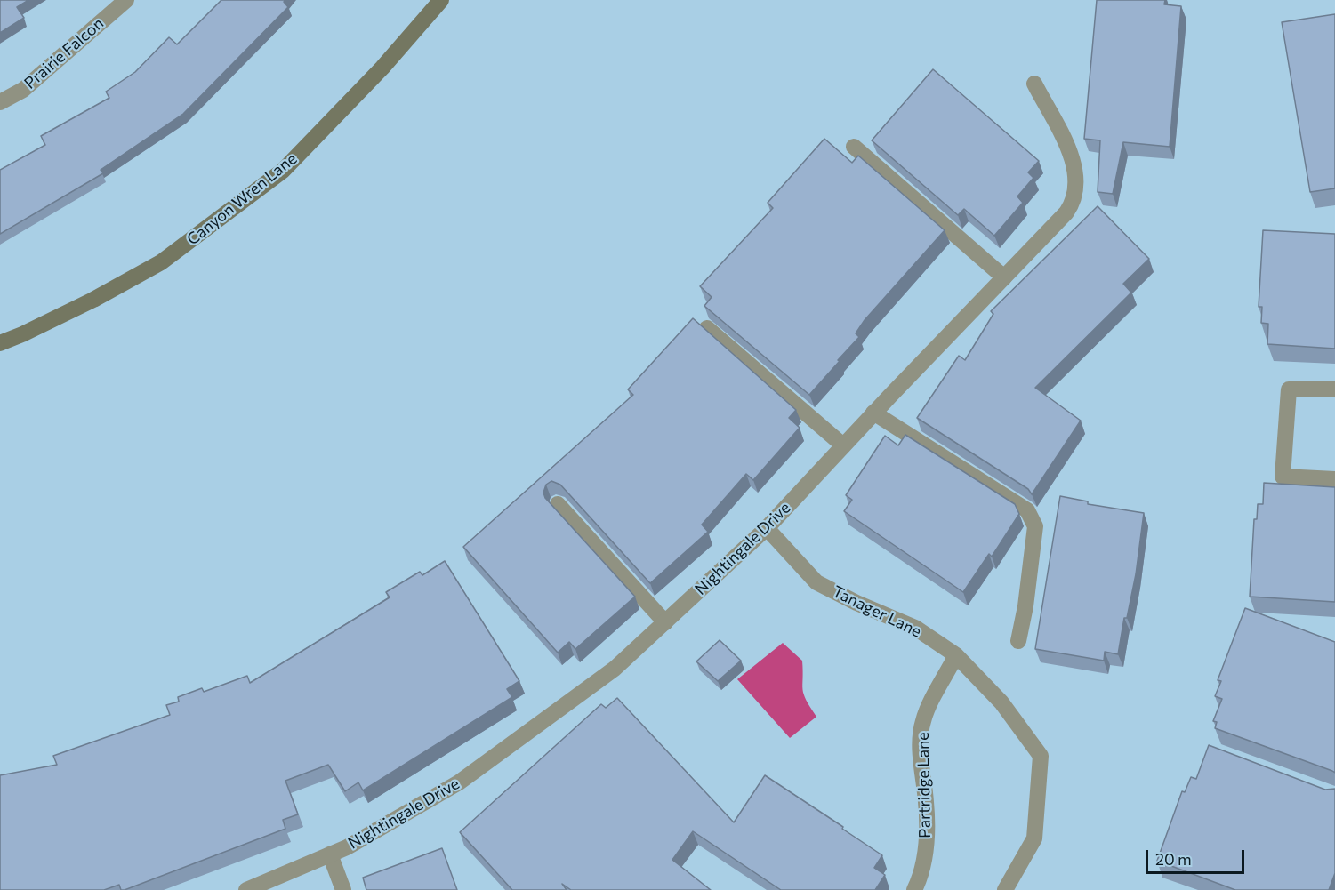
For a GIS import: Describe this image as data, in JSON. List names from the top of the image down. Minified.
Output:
{"streets":{"street":["Prairie Falcon","Canyon Wren Lane","Nightingale Drive","Tanager Lane","Partridge Lane"]},"crossings":[["Nightingale Drive","Tanager Lane"],["Tanager Lane","Partridge Lane"]],"scale_bar":"20 m"}
